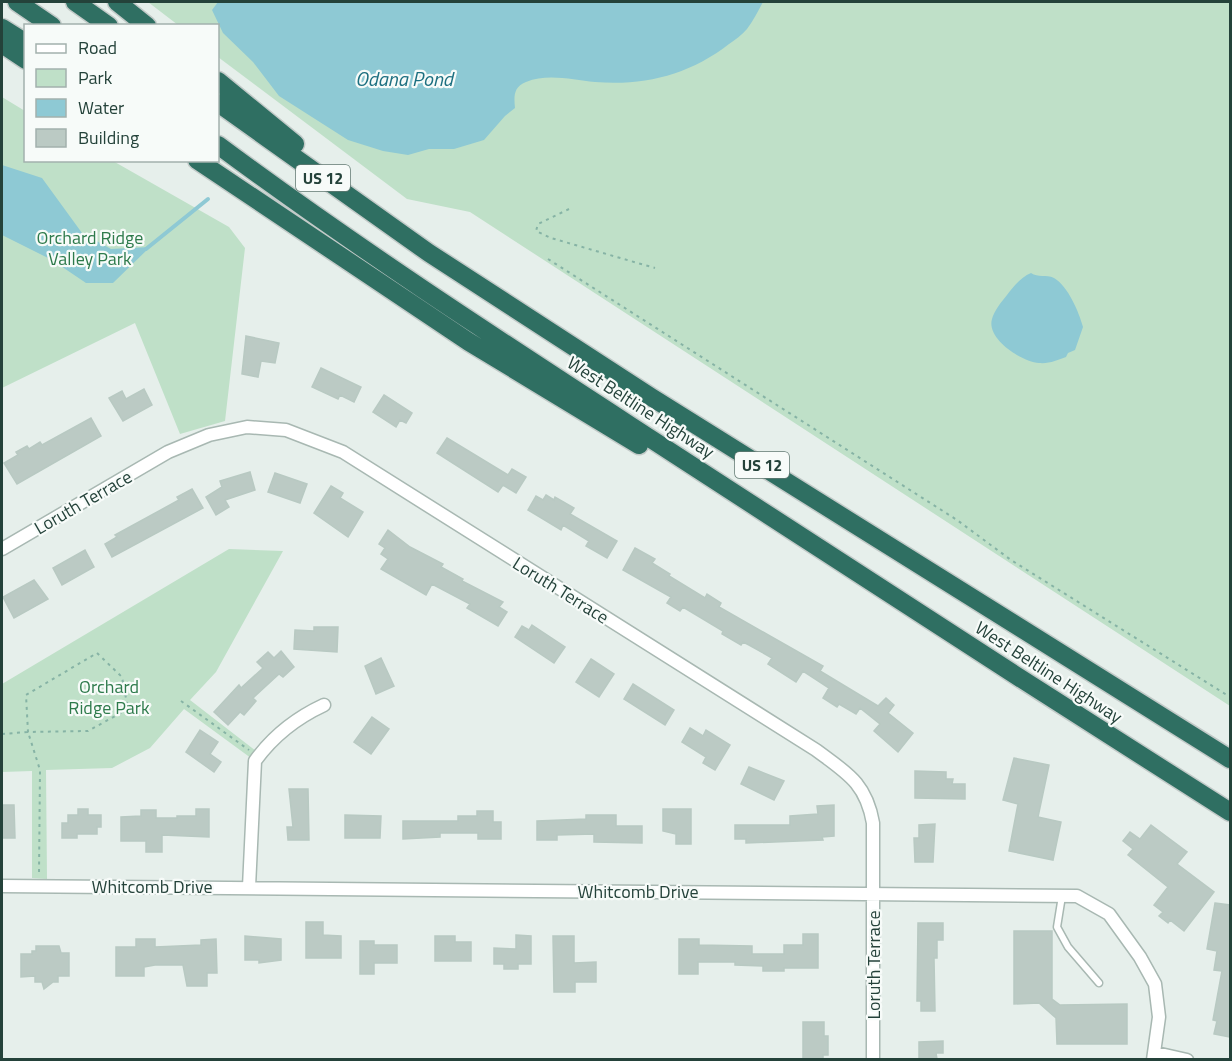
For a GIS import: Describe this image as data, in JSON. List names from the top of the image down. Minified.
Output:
{"streets":{"highway":["US 12","West Beltline Highway"],"street":["Loruth Terrace","Whitcomb Drive"]},"crossings":[["Loruth Terrace","Whitcomb Drive"]],"water":["Odana Pond"],"parks":["Orchard Ridge Valley Park","Orchard Ridge Park"],"legend":["Road","Park","Water","Building"]}
